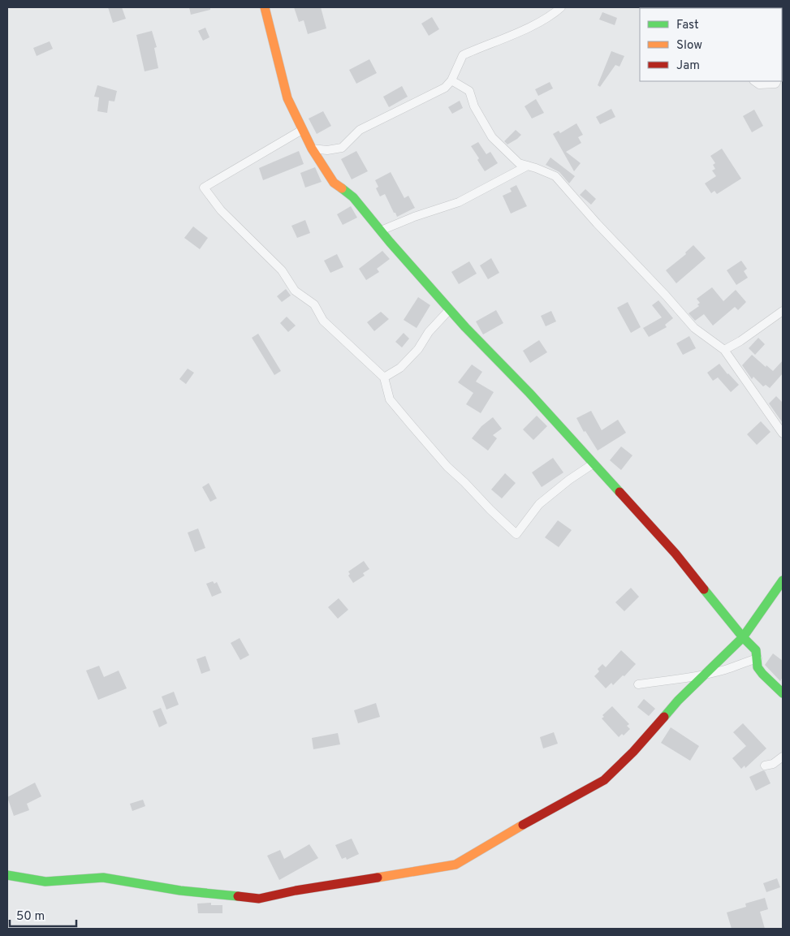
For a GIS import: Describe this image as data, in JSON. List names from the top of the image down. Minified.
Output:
{"legend":["Fast","Slow","Jam"],"scale_bar":"50 m"}
